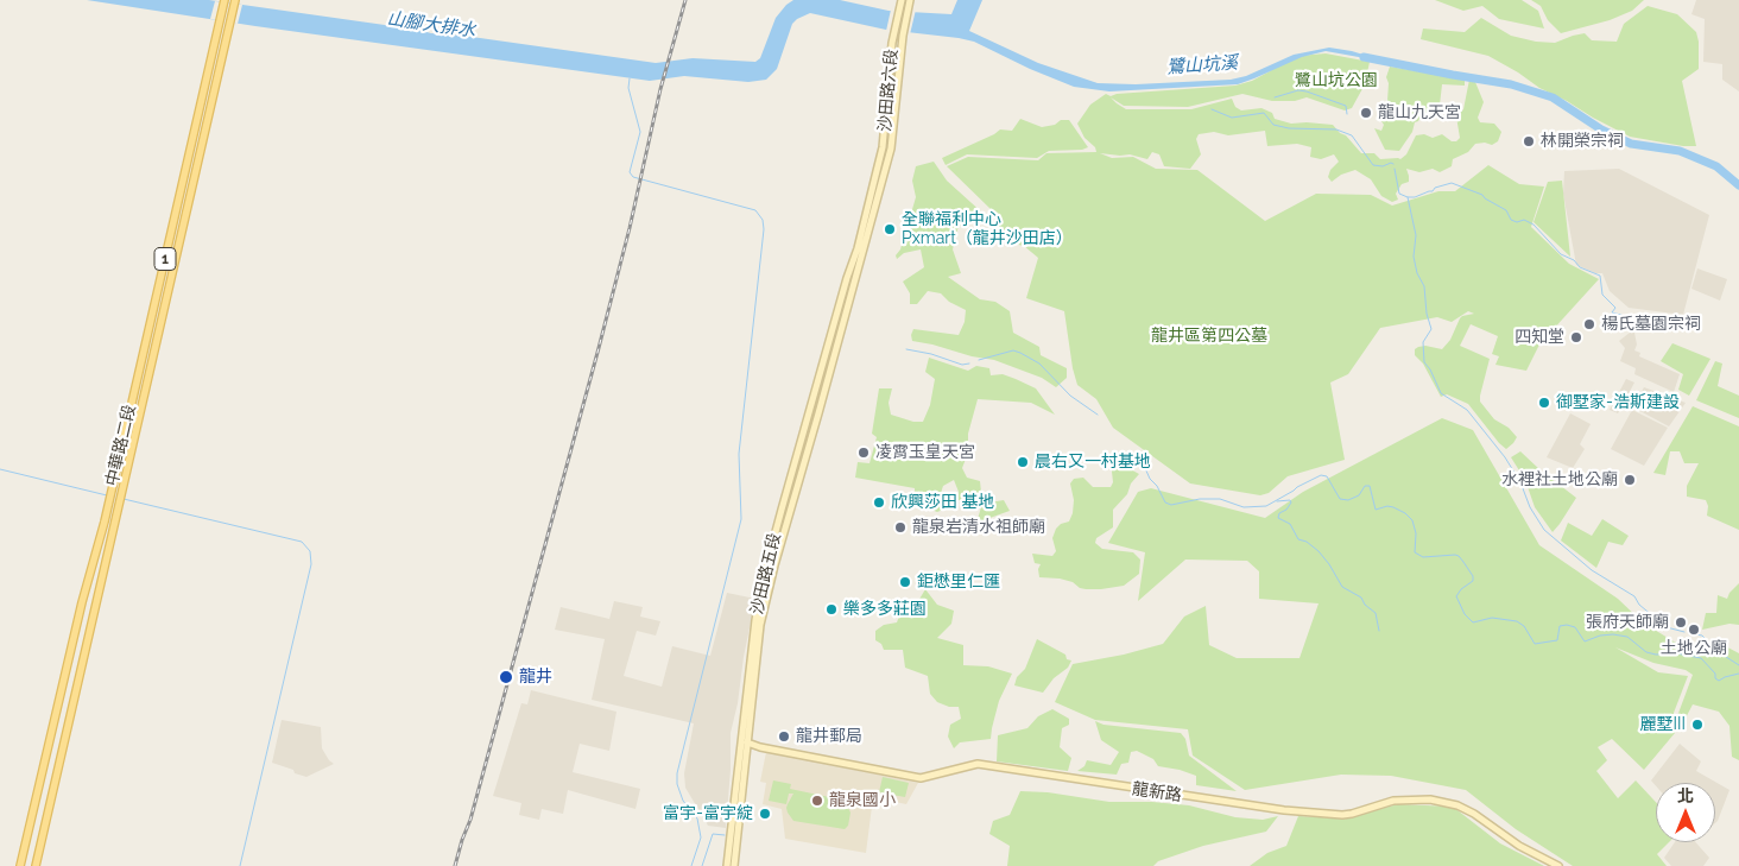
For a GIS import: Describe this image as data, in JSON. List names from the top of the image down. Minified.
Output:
{"streets":{"main road":["1","中華路二段"],"street":["沙田路六段","沙田路五段","龍新路"]},"crossings":[["沙田路六段","沙田路五段"],["沙田路五段","龍新路"]],"water":["山腳大排水","鷺山坑溪"],"parks":["鷺山坑公園","龍井區第四公墓"],"places":["龍山九天宮","林開榮宗祠","全聯福利中心 Pxmart（龍井沙田店）","楊氏墓園宗祠","四知堂","御墅家-浩斯建設","凌霄玉皇天宮","晨右又一村基地","水裡社土地公廟","欣興莎田 基地","龍泉岩清水祖師廟","鉅懋里仁匯","樂多多莊園","張府天師廟","土地公廟","龍井","麗墅III","龍井郵局","龍泉國小","富宇-富宇綻"],"north":"top"}
